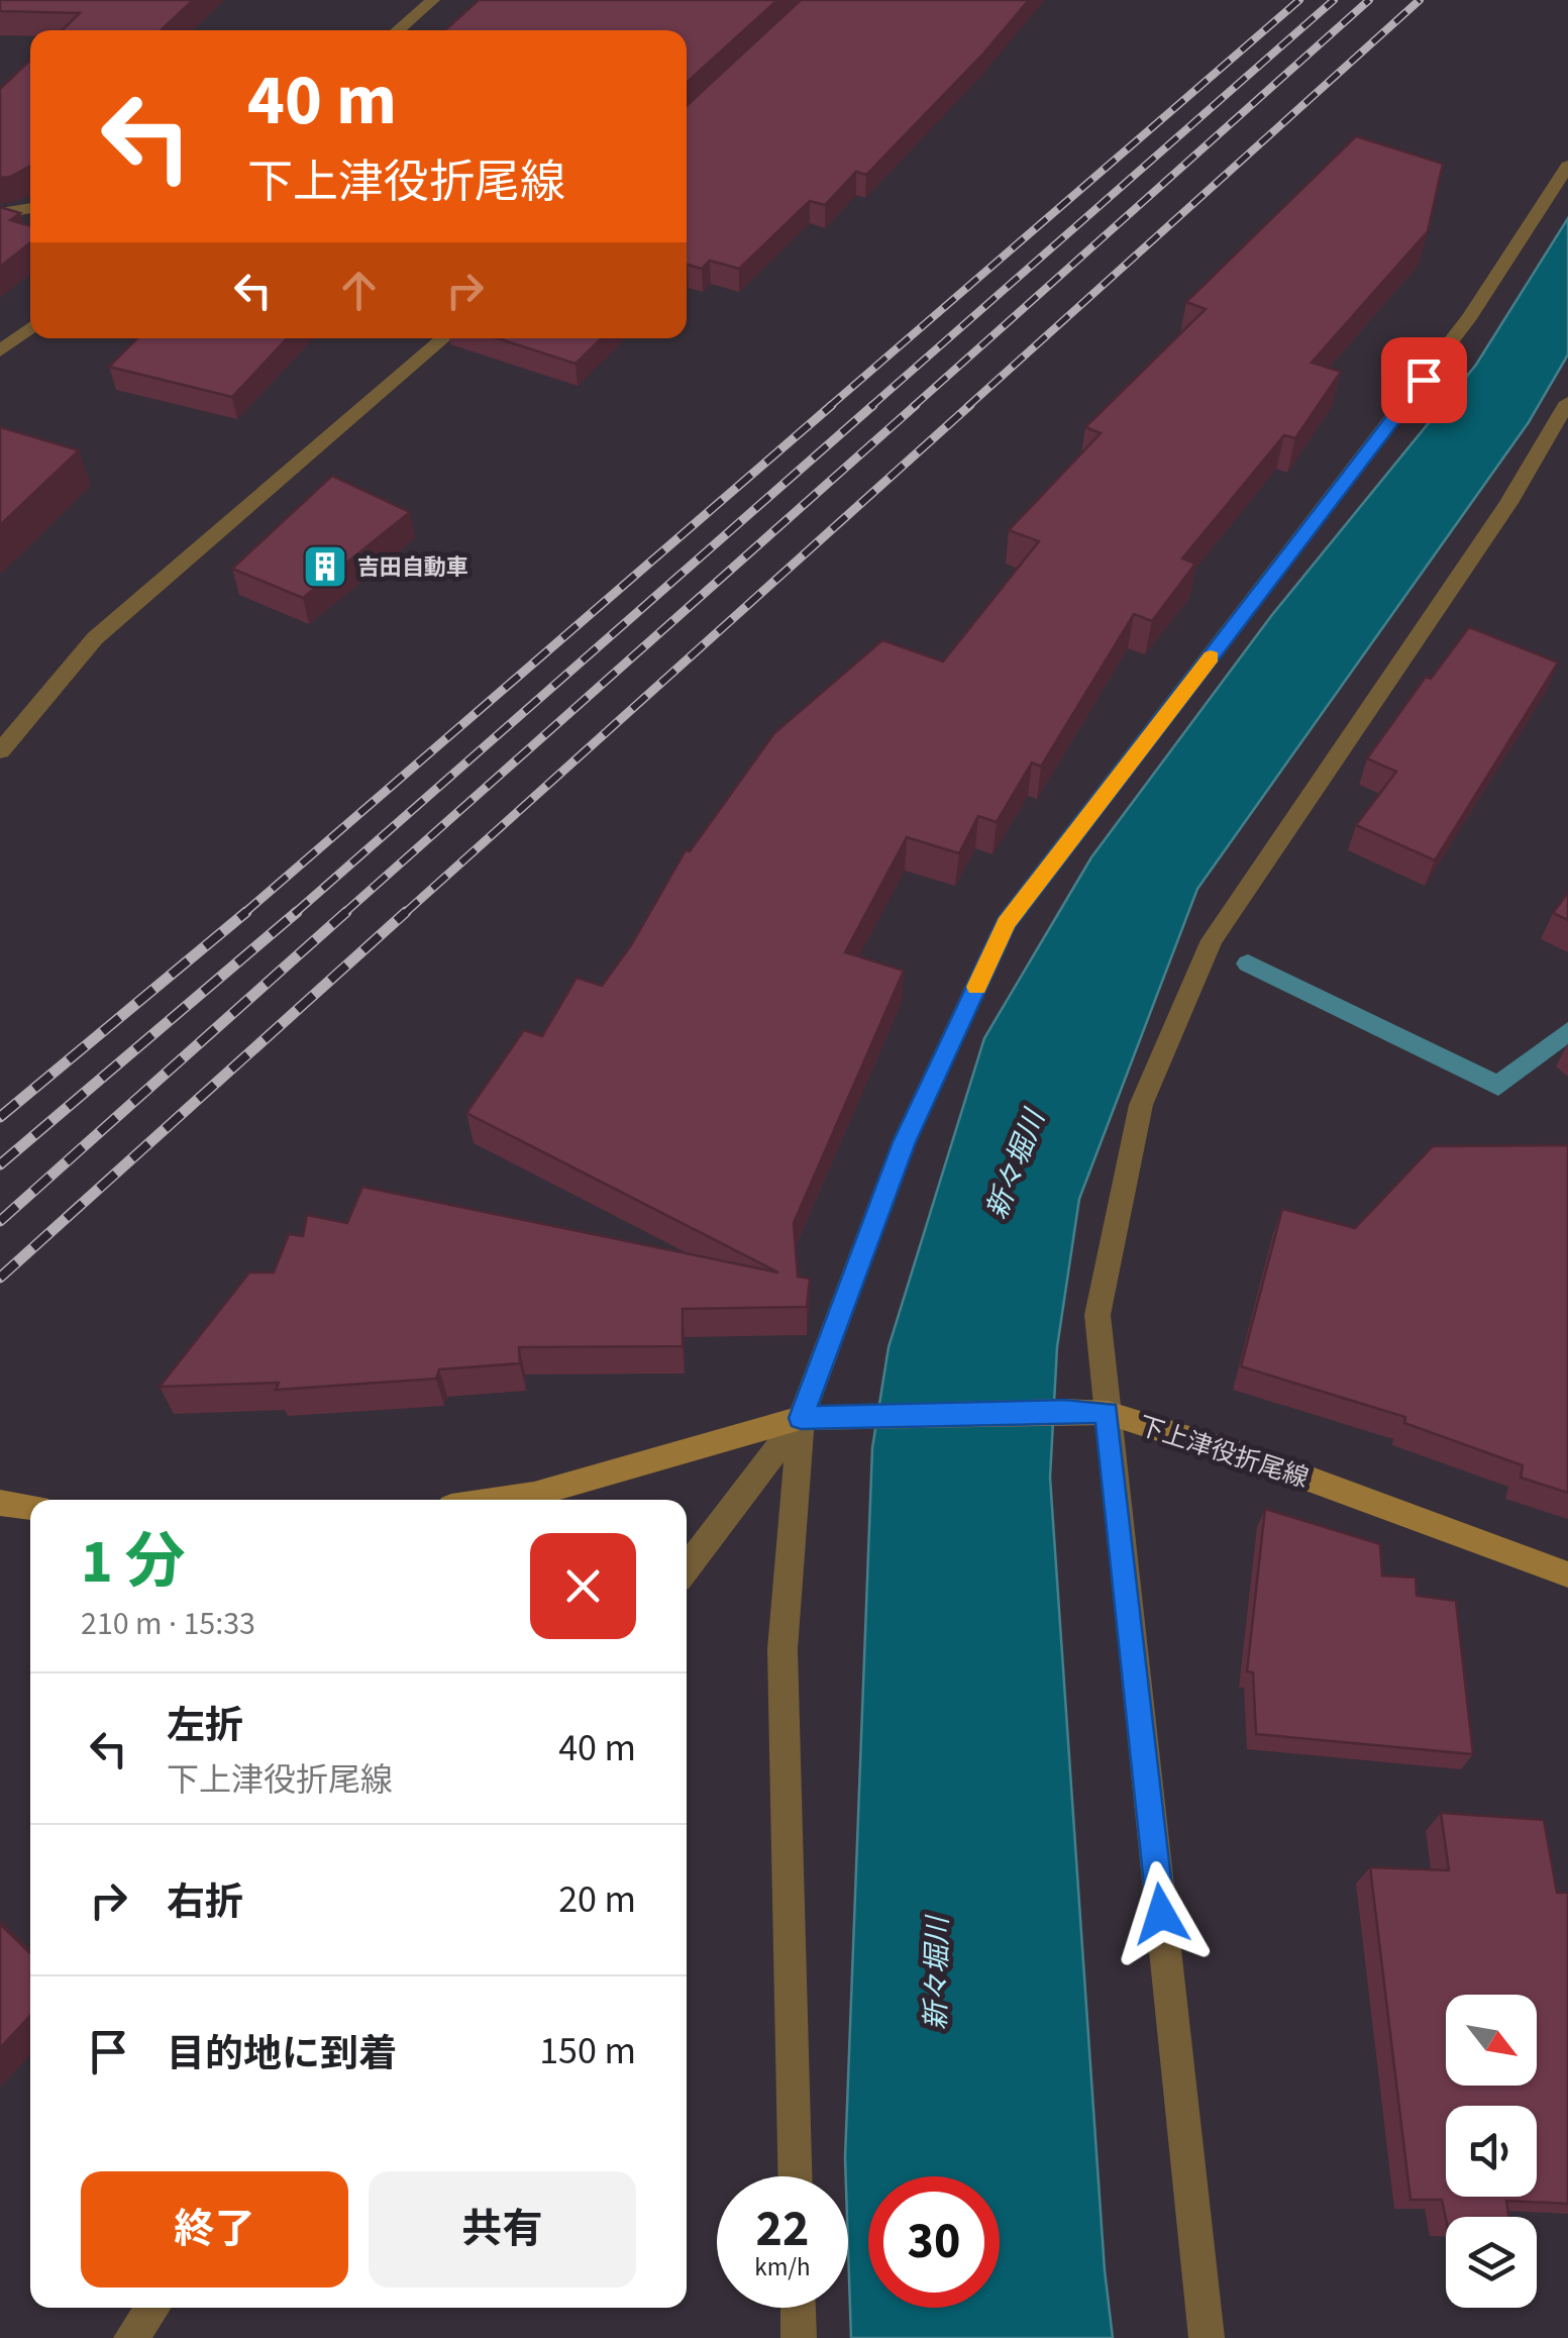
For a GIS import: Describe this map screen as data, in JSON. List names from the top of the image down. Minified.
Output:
{"streets":{"main road":["下上津役折尾線"]},"water":["新々堀川"],"places":{"building":["吉田自動車"]},"north":"bottom right","page":{"turn":["40 m","下上津役折尾線"],"heading":["1 分","210 m · 15:33"],"list":[{"name":"左折","note":"下上津役折尾線","value":"40 m"},{"name":"右折","value":"20 m"},{"name":"目的地に到着","value":"150 m"}],"buttons":["終了","共有"],"speed":"22 km/h","limit":"30"}}
